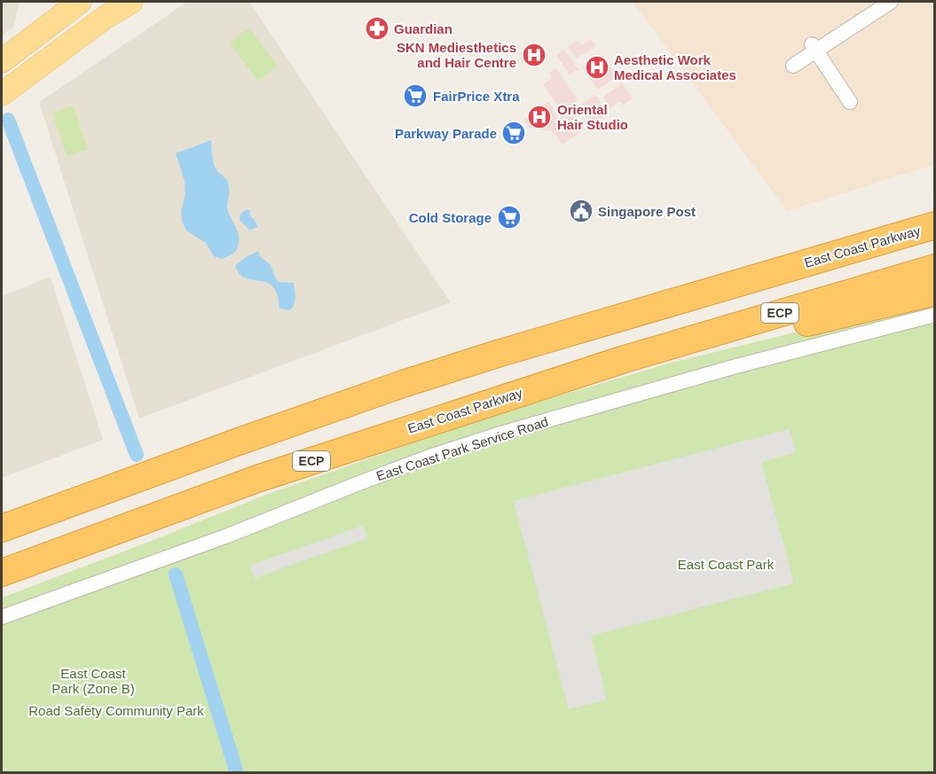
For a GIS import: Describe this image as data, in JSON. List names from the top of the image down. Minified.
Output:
{"streets":{"highway":["East Coast Parkway","ECP"],"street":["East Coast Park Service Road"]},"crossings":[["East Coast Parkway","ECP"]],"parks":["East Coast Park","East Coast Park (Zone B)","Road Safety Community Park"],"places":{"pharmacy":["Guardian"],"hospital":["SKN Mediesthetics and Hair Centre","Aesthetic Work Medical Associates","Oriental Hair Studio"],"supermarket":["FairPrice Xtra","Parkway Parade","Cold Storage"],"public building":["Singapore Post"]}}
